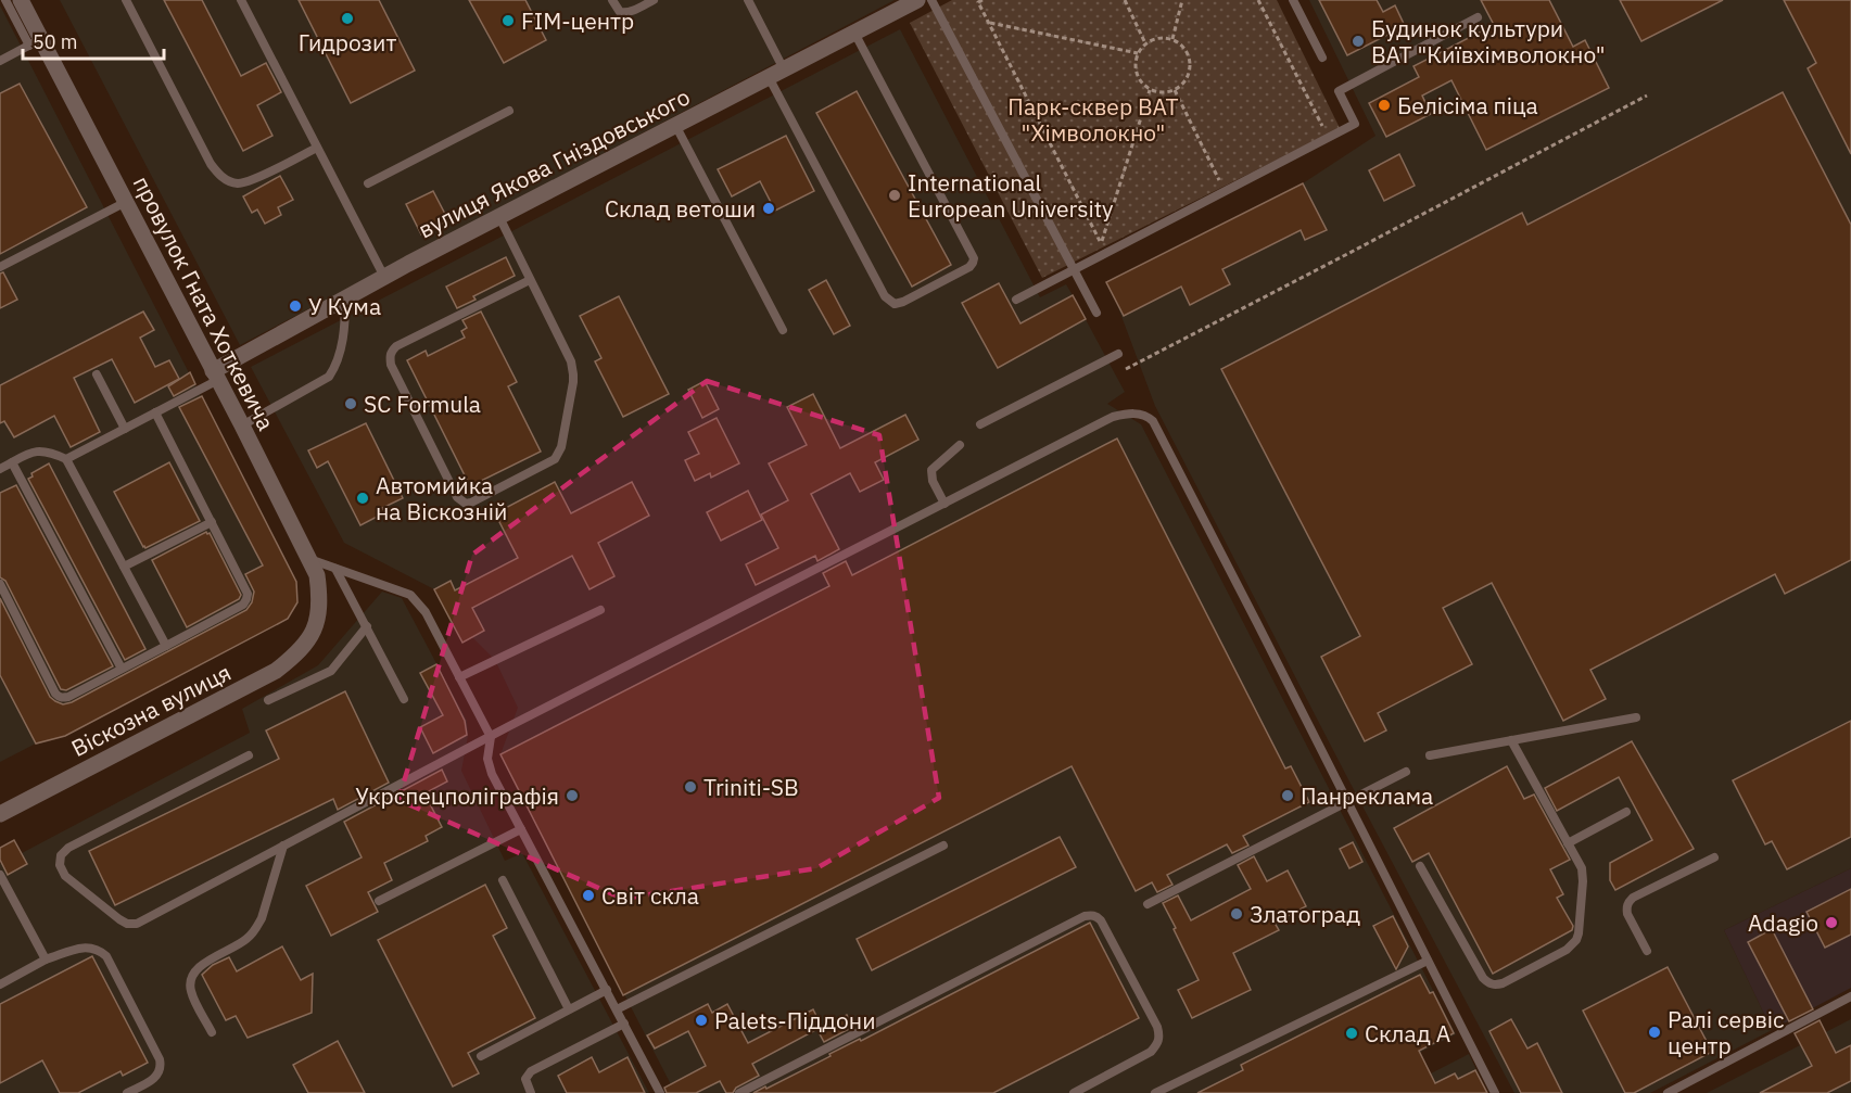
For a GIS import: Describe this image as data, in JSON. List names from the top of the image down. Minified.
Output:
{"streets":{"street":["вулиця Якова Гніздовського","провулок Гната Хоткевича","Віскозна вулиця"]},"crossings":[["вулиця Якова Гніздовського","провулок Гната Хоткевича"],["провулок Гната Хоткевича","Віскозна вулиця"]],"parks":["Парк-сквер ВАТ \"Хімволокно\""],"places":["Гидрозит","FIM-центр","Будинок культури ВАТ \"Київхімволокно\"","Белісіма піца","International European University","Склад ветоши","У Кума","SC Formula","Автомийка на Віскозній","Triniti-SB","Укрспецполіграфія","Панреклама","Світ скла","Златоград","Adagio","Palets-Піддони","Ралі сервіс центр","Склад A"],"scale_bar":"50 m"}
